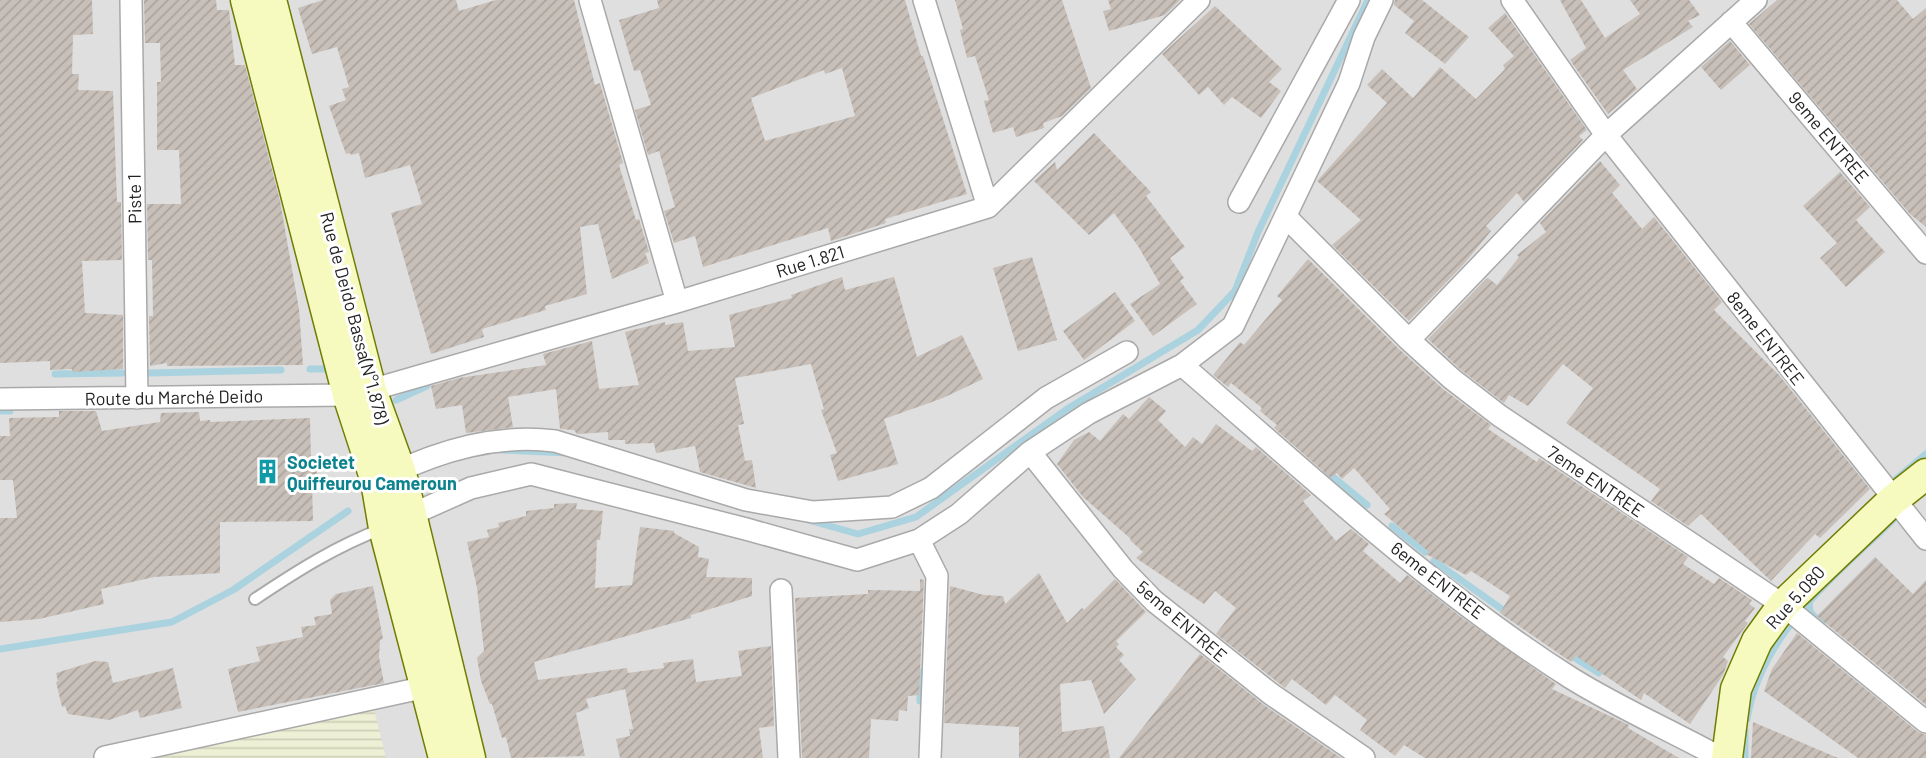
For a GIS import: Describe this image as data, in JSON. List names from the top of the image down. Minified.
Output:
{"streets":{"main road":["Rue de Deido Bassa(N°1.878)","Rue 5.080"],"street":["9eme ENTREE","Piste 1","Rue 1.821","8eme ENTREE","Route du Marché Deido","7eme ENTREE","6eme ENTREE","5eme ENTREE"]},"crossings":[["Piste 1","Route du Marché Deido"],["Rue 1.821","Rue de Deido Bassa(N°1.878)"],["Rue 1.821","Route du Marché Deido"],["Rue de Deido Bassa(N°1.878)","Route du Marché Deido"],["8eme ENTREE","Rue 5.080"],["7eme ENTREE","Rue 5.080"]],"places":{"building":["Societet Quiffeurou Cameroun"]}}
